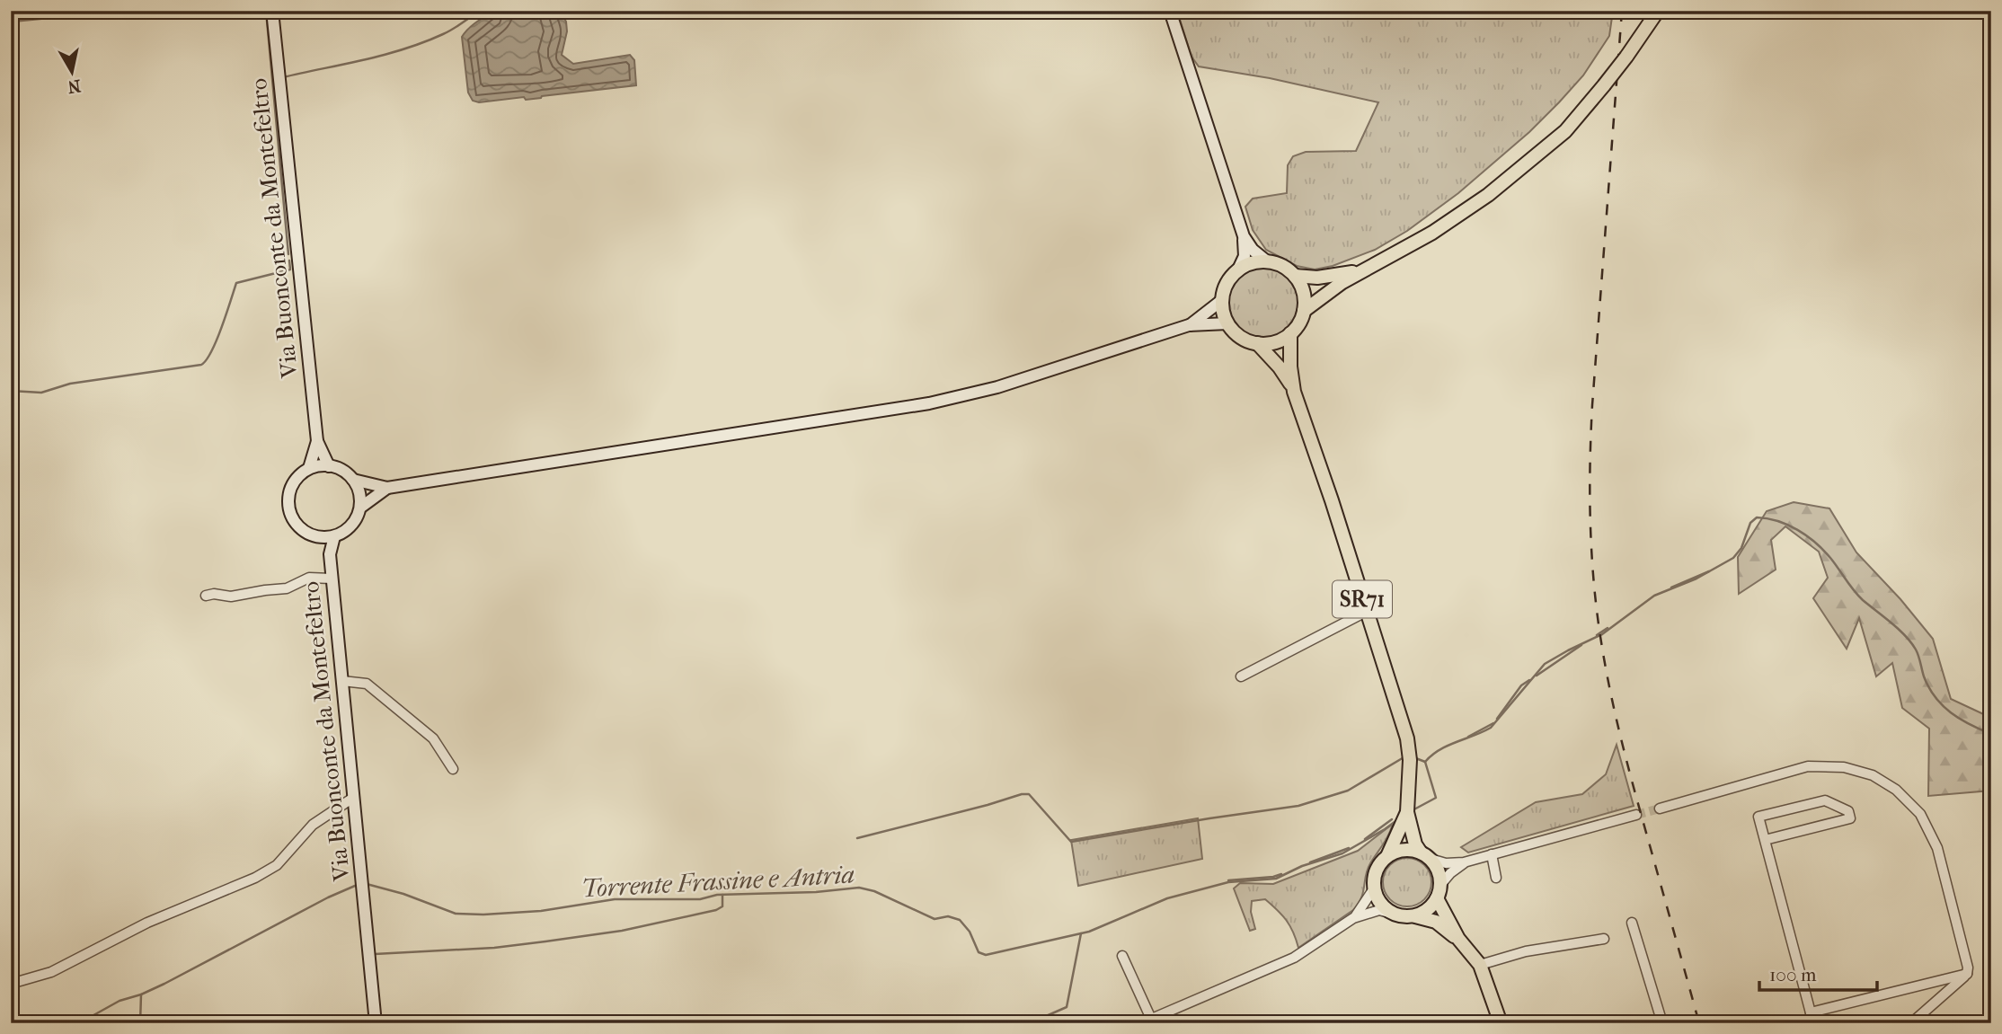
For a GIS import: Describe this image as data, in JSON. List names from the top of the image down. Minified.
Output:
{"streets":{"main road":["SR71"],"street":["Via Buonconte da Montefeltro"]},"water":["Torrente Frassine e Antria"],"scale_bar":"100 m","north":"bottom"}
